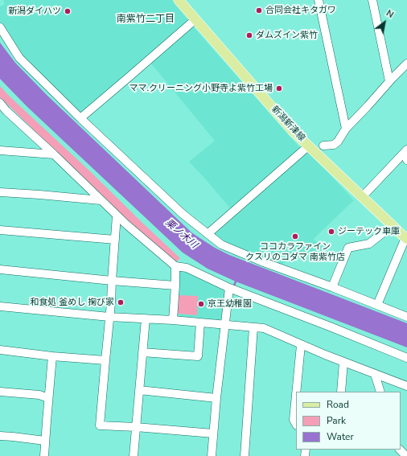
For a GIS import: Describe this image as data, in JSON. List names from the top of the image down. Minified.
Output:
{"streets":{"main road":["新潟新津線"]},"districts":["南紫竹二丁目"],"water":["栗ノ木川"],"places":["合同会社キタガワ","新潟ダイハツ","ダムズイン紫竹","ママ.クリーニング小野寺よ紫竹工場","ジーテック車庫","ココカラファイン クスリのコダマ 南紫竹店","和食処 釜めし 掬び家","京王幼稚園"],"legend":["Road","Park","Water"],"north":"top right"}
